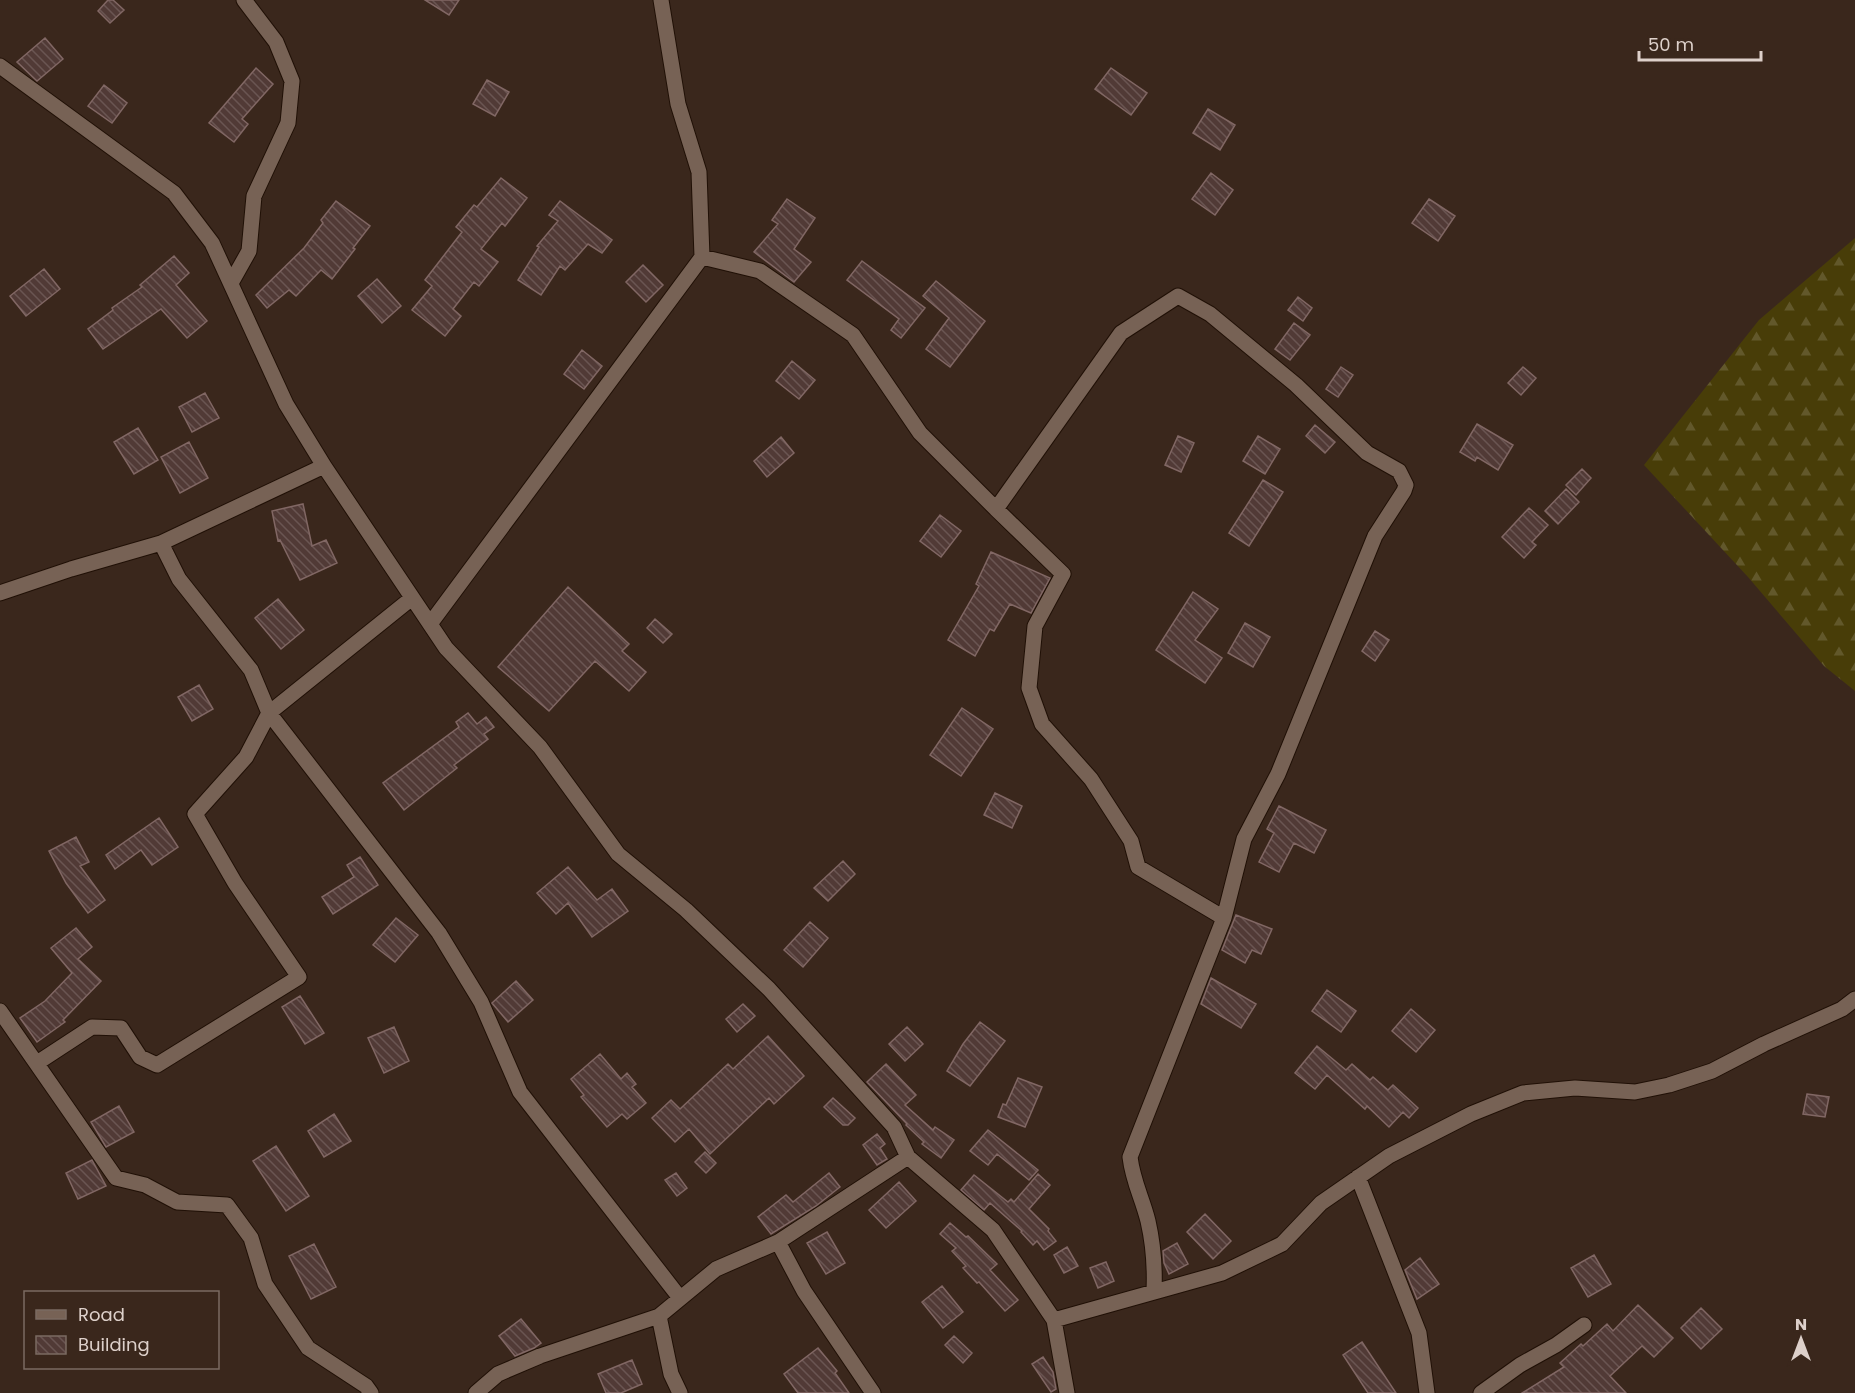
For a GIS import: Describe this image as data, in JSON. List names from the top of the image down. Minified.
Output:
{"legend":["Road","Building"],"scale_bar":"50 m","north":"top"}
